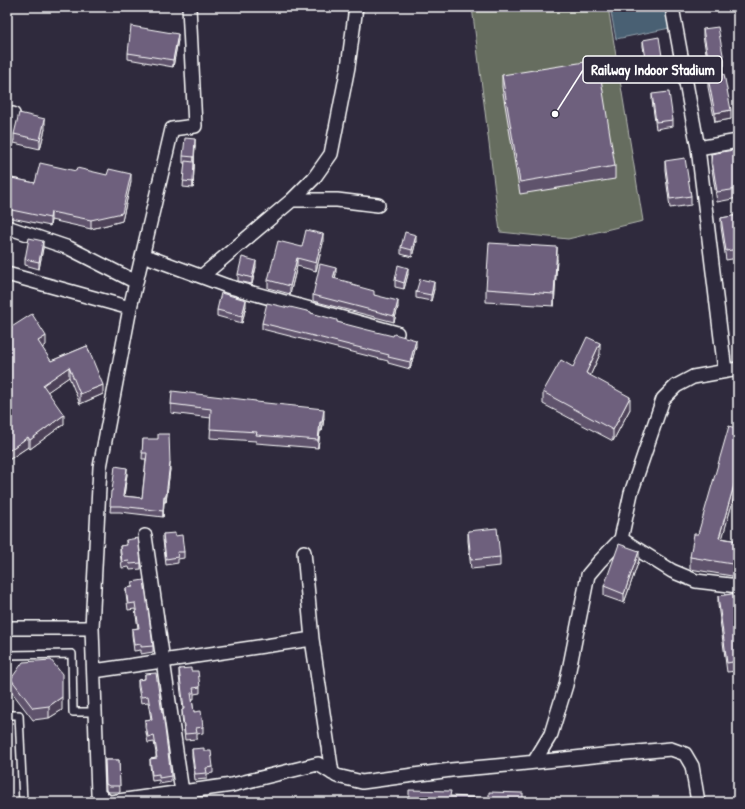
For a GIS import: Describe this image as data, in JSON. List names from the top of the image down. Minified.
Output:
{"places":["Railway Indoor Stadium"]}
